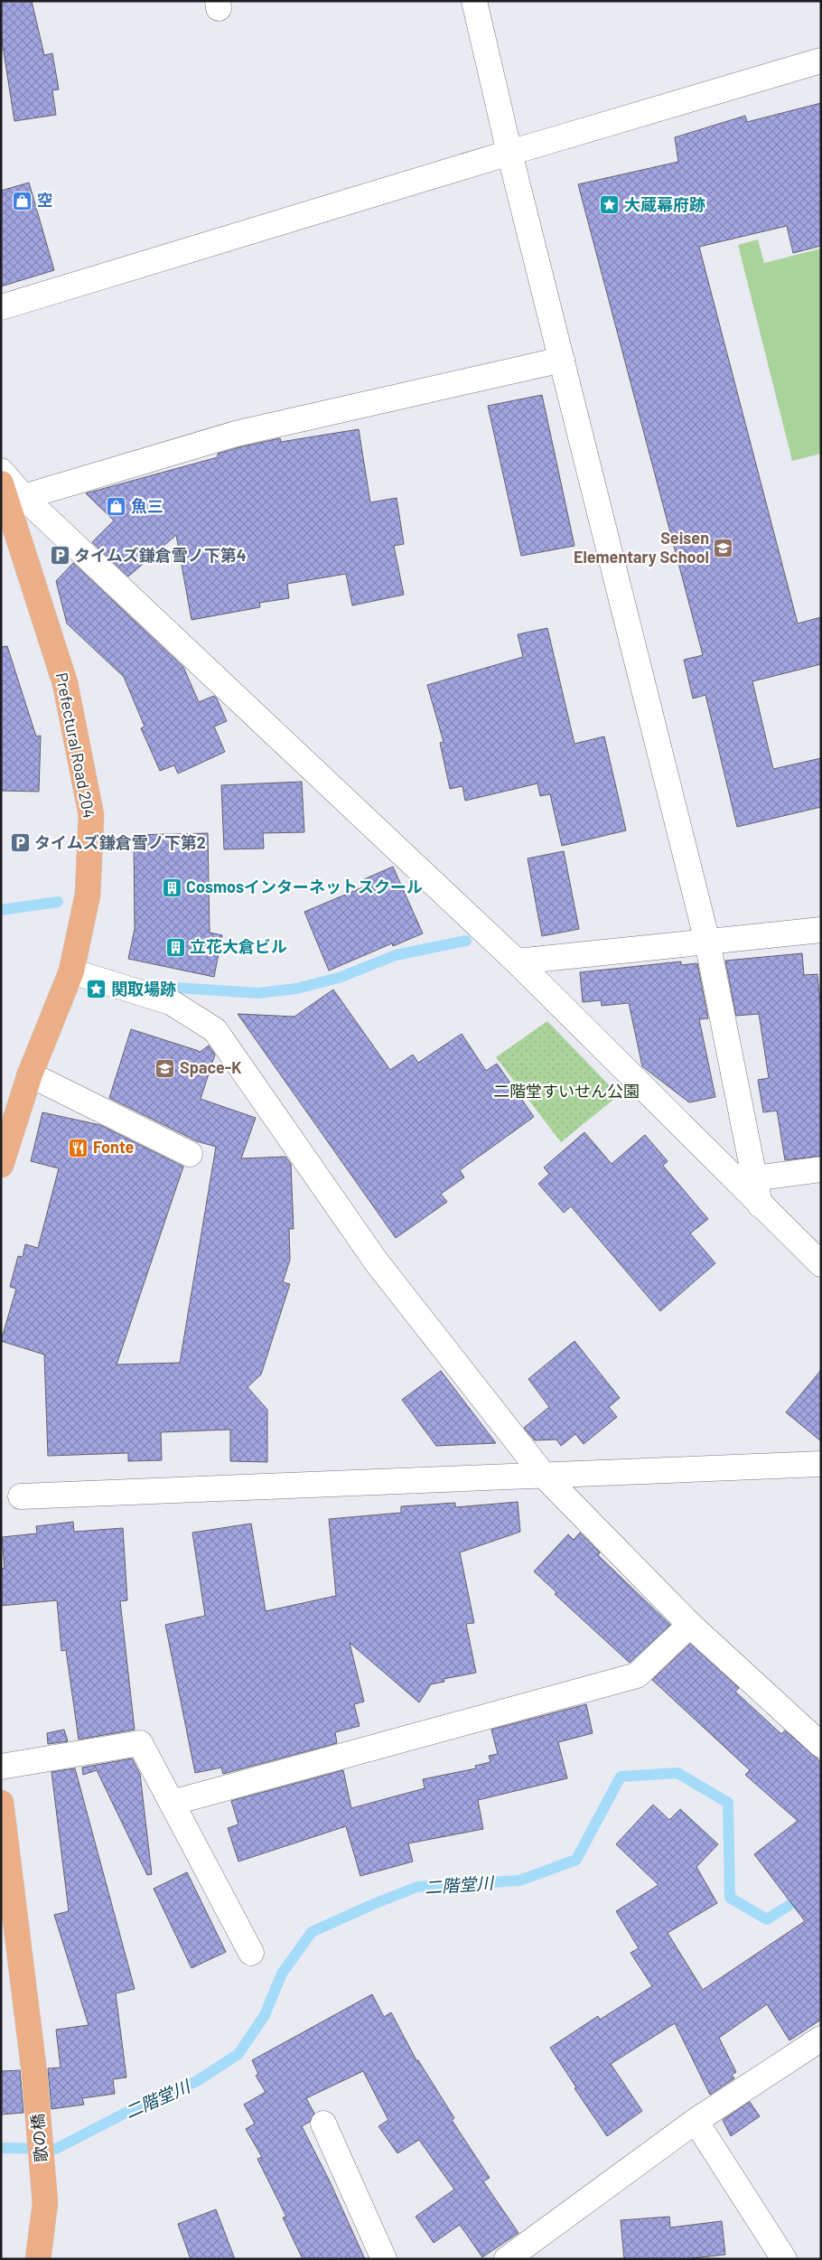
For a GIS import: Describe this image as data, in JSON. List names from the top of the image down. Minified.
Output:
{"streets":{"main road":["Prefectural Road 204","歌の橋"]},"water":["二階堂川"],"parks":["二階堂すいせん公園"],"places":{"shop":["空","魚三"],"place":["大蔵幕府跡","関取場跡"],"school or university":["Seisen Elementary School","Space-K"],"parking":["タイムズ鎌倉雪ノ下第4","タイムズ鎌倉雪ノ下第2"],"building":["Cosmosインターネットスクール","立花大倉ビル"],"restaurant":["Fonte"]}}
